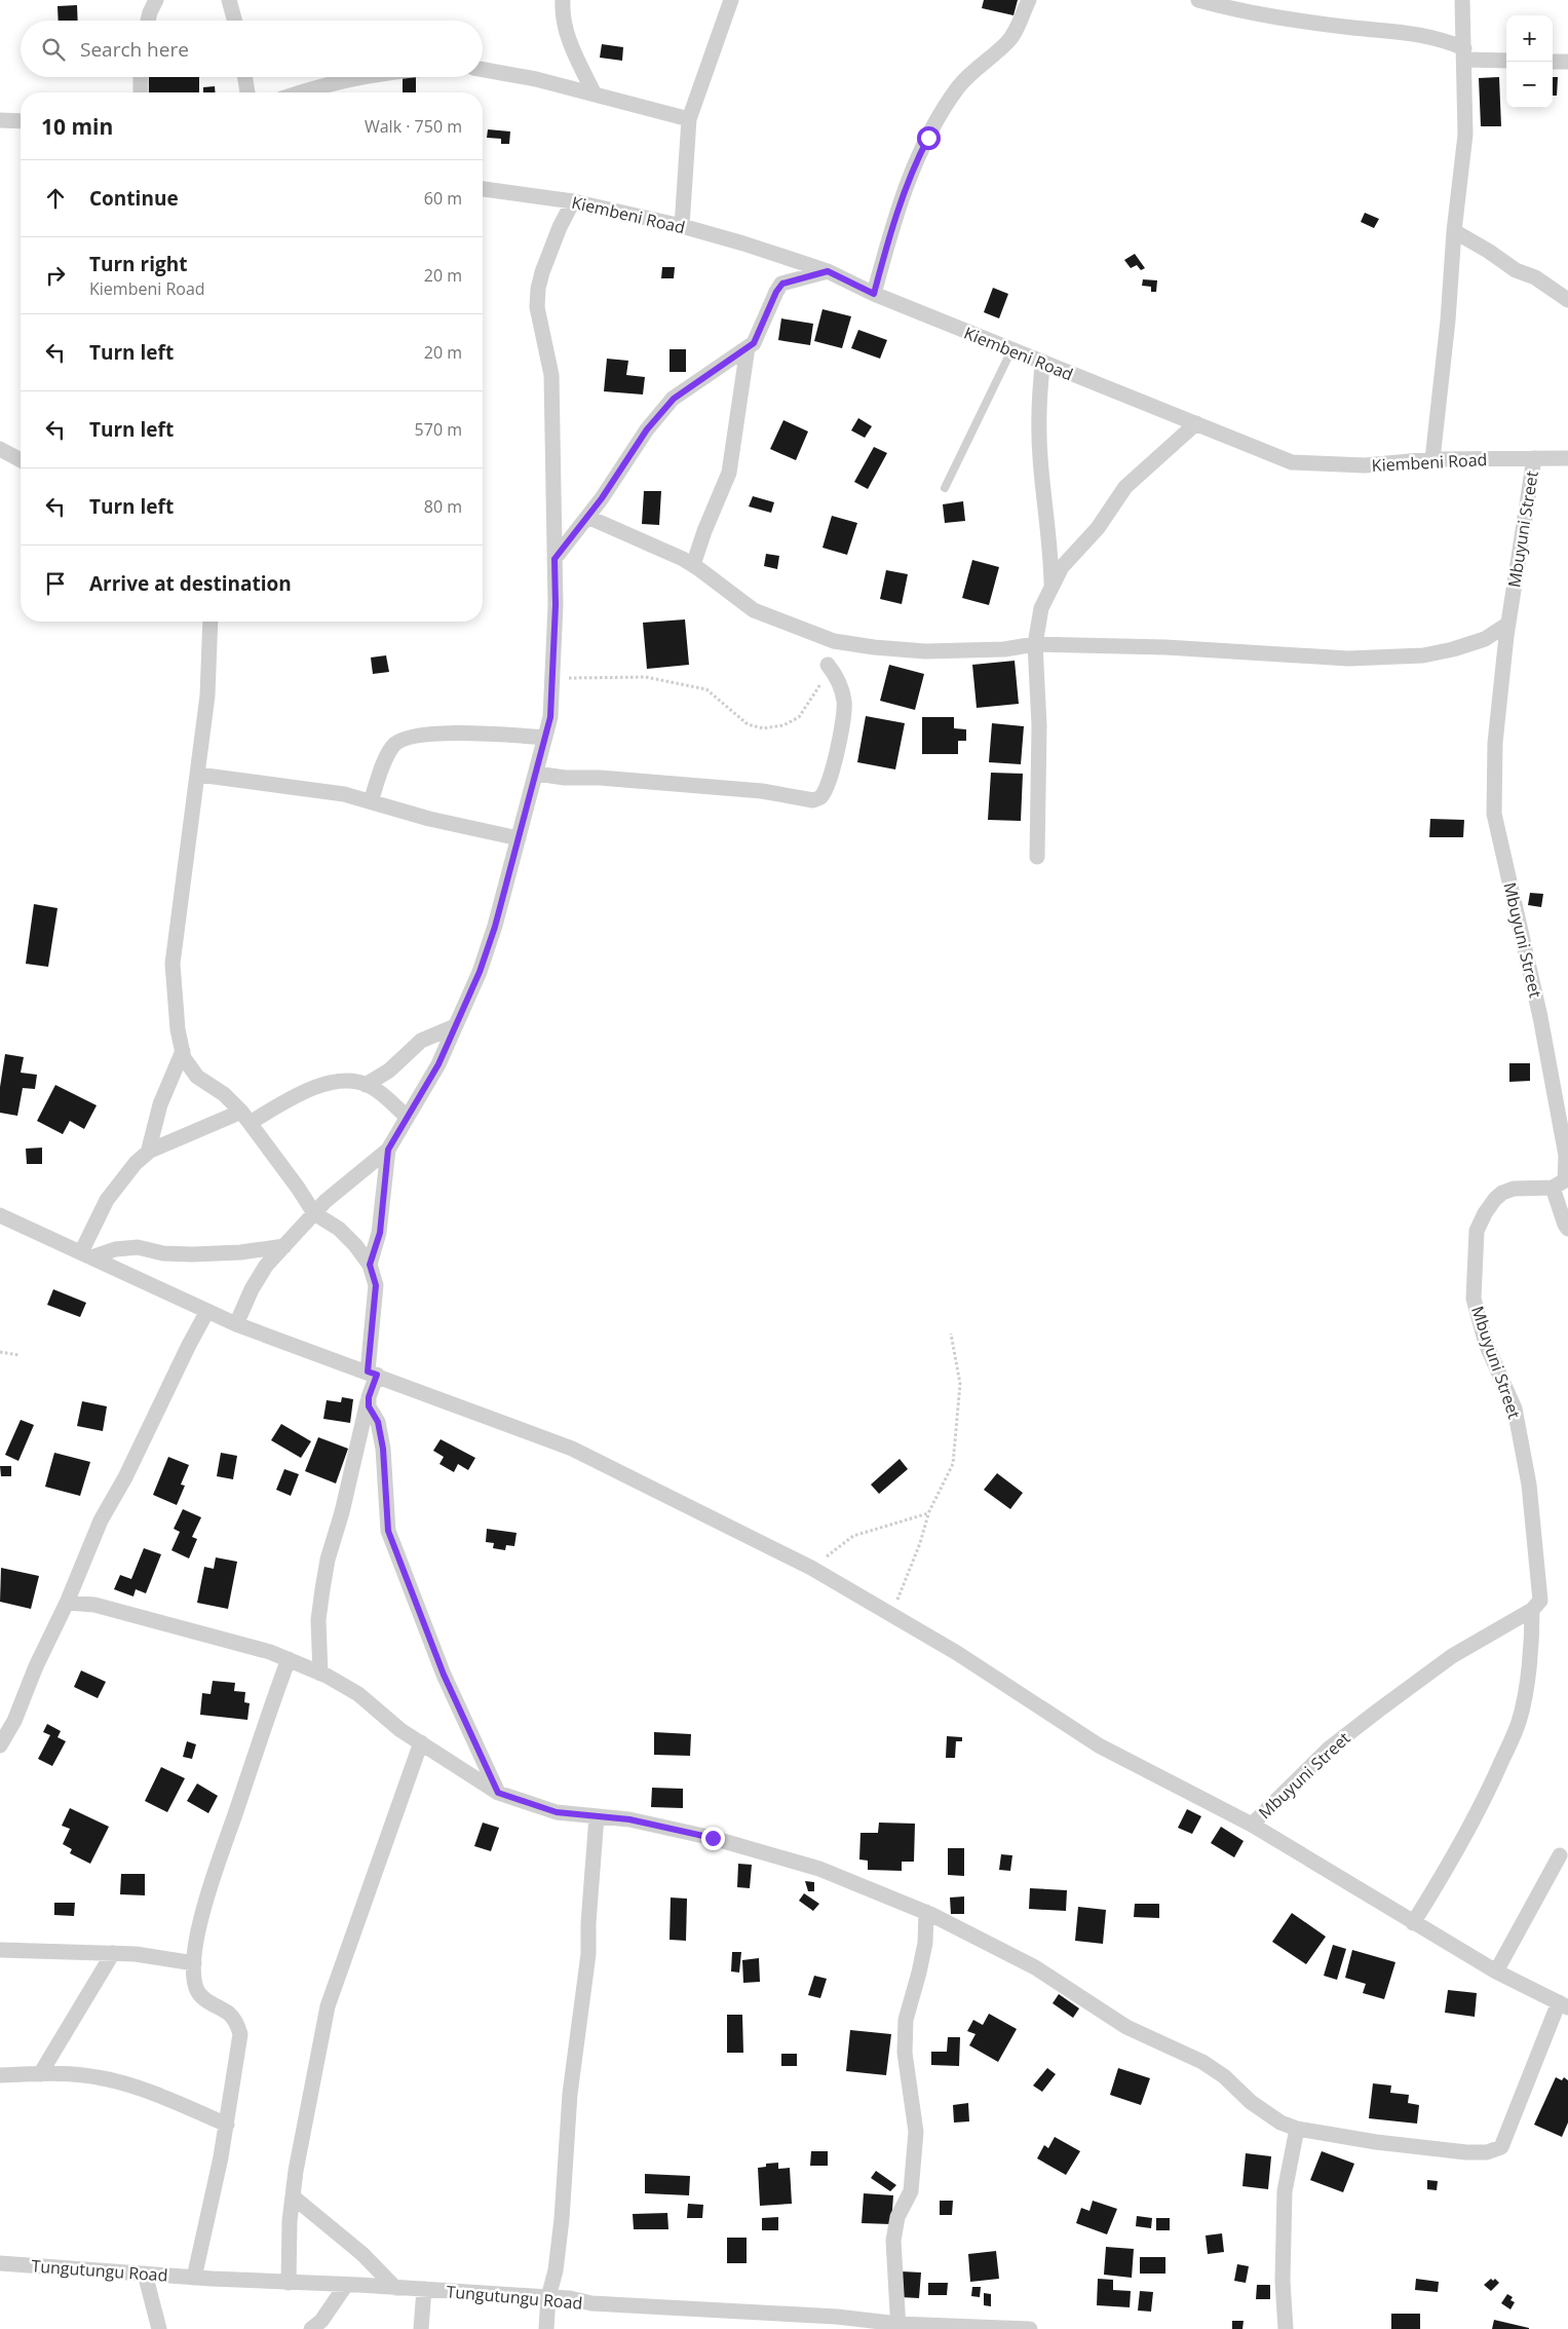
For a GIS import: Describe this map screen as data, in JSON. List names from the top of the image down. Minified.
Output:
{"streets":{"street":["Kiembeni Road","Mbuyuni Street","Tungutungu Road"]},"crossings":[["Kiembeni Road","Mbuyuni Street"]],"page":{"map_buttons":["+","−"],"search":"Search here","heading":["10 min","Walk · 750 m"],"list":[["Continue","60 m"],["Turn right","Kiembeni Road","20 m"],["Turn left","20 m"],["Turn left","570 m"],["Turn left","80 m"],"Arrive at destination"]}}
